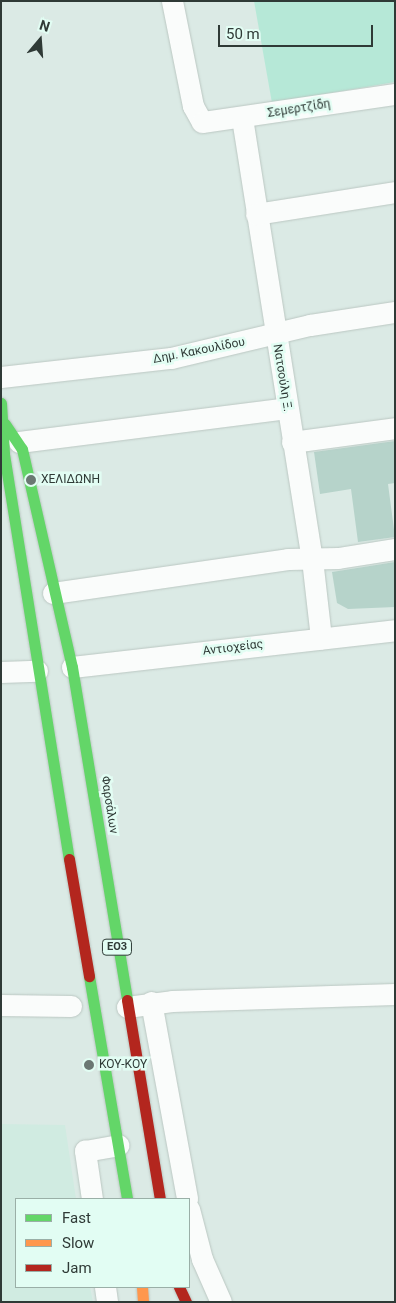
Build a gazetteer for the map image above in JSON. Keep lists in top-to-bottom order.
{
  "streets": {
    "main road": ["Φαρσάλων", "ΕΟ3"],
    "street": [
      "Σεμερτζίδη",
      "Δημ. Κακουλίδου",
      "Νατσούλη Ξ.",
      "Αντιοχείας"
    ]
  },
  "crossings": [
    ["Σεμερτζίδη", "Νατσούλη Ξ."],
    ["Δημ. Κακουλίδου", "Νατσούλη Ξ."],
    ["Νατσούλη Ξ.", "Αντιοχείας"],
    ["Αντιοχείας", "Φαρσάλων"]
  ],
  "places": ["ΧΕΛΙΔΩΝΗ", "ΚΟΥ-ΚΟΥ"],
  "legend": ["Fast", "Slow", "Jam"],
  "scale_bar": "50 m",
  "north": "top"
}
